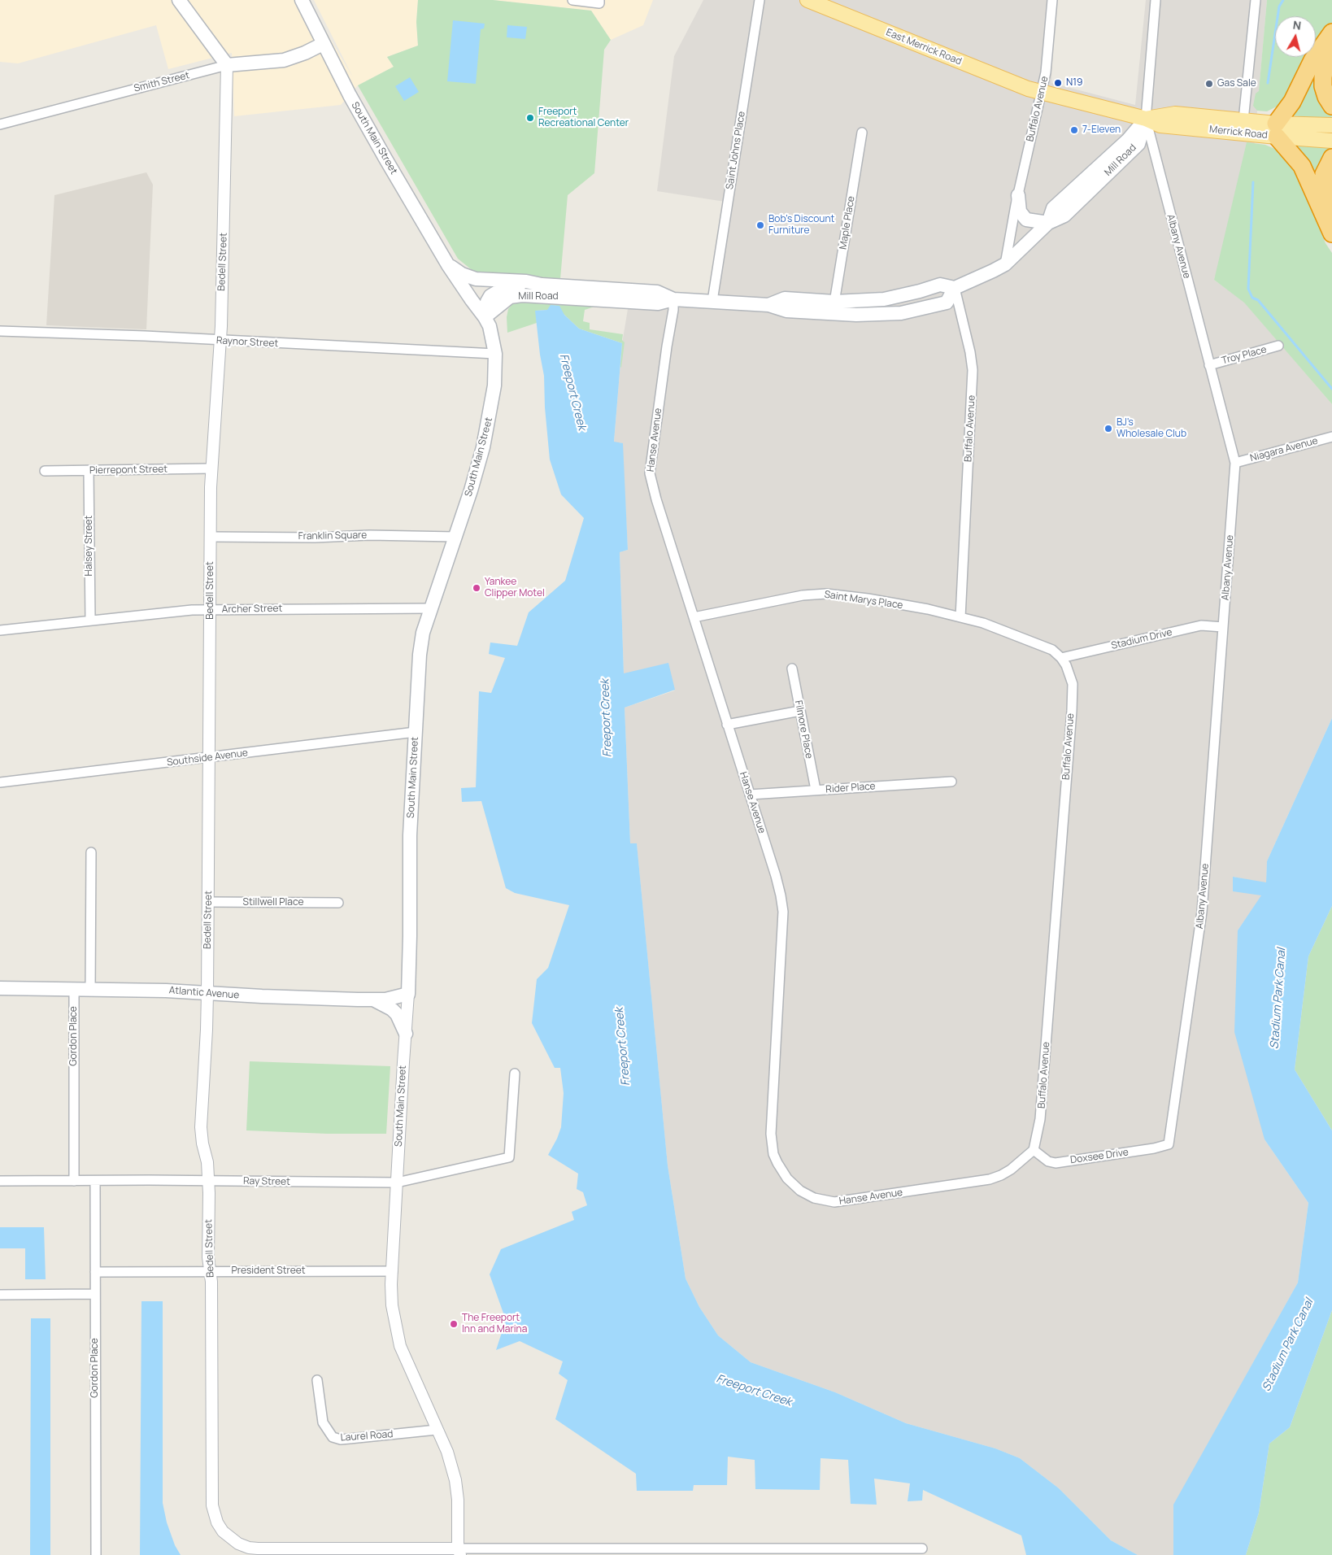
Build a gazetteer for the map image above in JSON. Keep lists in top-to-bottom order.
{
  "streets": {
    "main road": [
      "East Merrick Road",
      "Smith Street",
      "Merrick Road",
      "South Main Street",
      "Mill Road",
      "Atlantic Avenue"
    ],
    "street": [
      "Buffalo Avenue",
      "Saint Johns Place",
      "Maple Place",
      "Albany Avenue",
      "Bedell Street",
      "Raynor Street",
      "Troy Place",
      "Hanse Avenue",
      "Niagara Avenue",
      "Pierrepont Street",
      "Franklin Square",
      "Halsey Street",
      "Saint Marys Place",
      "Archer Street",
      "Stadium Drive",
      "Filmore Place",
      "Southside Avenue",
      "Rider Place",
      "Stillwell Place",
      "Gordon Place",
      "Doxsee Drive",
      "Ray Street",
      "President Street",
      "Laurel Road"
    ]
  },
  "crossings": [
    ["East Merrick Road", "Buffalo Avenue"],
    ["East Merrick Road", "Merrick Road"],
    ["Smith Street", "South Main Street"],
    ["Smith Street", "Bedell Street"],
    ["Buffalo Avenue", "Merrick Road"],
    ["Buffalo Avenue", "Mill Road"],
    ["Buffalo Avenue", "Hanse Avenue"],
    ["Buffalo Avenue", "Saint Marys Place"],
    ["Buffalo Avenue", "Stadium Drive"],
    ["Buffalo Avenue", "Doxsee Drive"],
    ["Merrick Road", "Mill Road"],
    ["Merrick Road", "Albany Avenue"],
    ["South Main Street", "Mill Road"],
    ["South Main Street", "Bedell Street"],
    ["South Main Street", "Raynor Street"],
    ["South Main Street", "Franklin Square"],
    ["South Main Street", "Archer Street"],
    ["South Main Street", "Southside Avenue"],
    ["South Main Street", "Atlantic Avenue"],
    ["South Main Street", "Ray Street"],
    ["South Main Street", "President Street"],
    ["South Main Street", "Laurel Road"],
    ["Saint Johns Place", "Mill Road"],
    ["Mill Road", "Maple Place"],
    ["Mill Road", "Albany Avenue"],
    ["Mill Road", "Hanse Avenue"],
    ["Albany Avenue", "Troy Place"],
    ["Albany Avenue", "Niagara Avenue"],
    ["Albany Avenue", "Stadium Drive"],
    ["Albany Avenue", "Doxsee Drive"],
    ["Bedell Street", "Raynor Street"],
    ["Bedell Street", "Pierrepont Street"],
    ["Bedell Street", "Franklin Square"],
    ["Bedell Street", "Archer Street"],
    ["Bedell Street", "Southside Avenue"],
    ["Bedell Street", "Stillwell Place"],
    ["Bedell Street", "Atlantic Avenue"],
    ["Bedell Street", "Ray Street"],
    ["Bedell Street", "President Street"],
    ["Hanse Avenue", "Saint Marys Place"],
    ["Hanse Avenue", "Rider Place"],
    ["Hanse Avenue", "Doxsee Drive"],
    ["Pierrepont Street", "Halsey Street"],
    ["Halsey Street", "Archer Street"],
    ["Filmore Place", "Rider Place"],
    ["Atlantic Avenue", "Gordon Place"],
    ["Gordon Place", "Ray Street"],
    ["Gordon Place", "President Street"]
  ],
  "water": ["Freeport Creek", "Stadium Park Canal"],
  "places": [
    "N19",
    "Gas Sale",
    "Freeport Recreational Center",
    "7-Eleven",
    "Bob's Discount Furniture",
    "BJ's Wholesale Club",
    "Yankee Clipper Motel",
    "The Freeport Inn and Marina"
  ],
  "north": "top"
}
